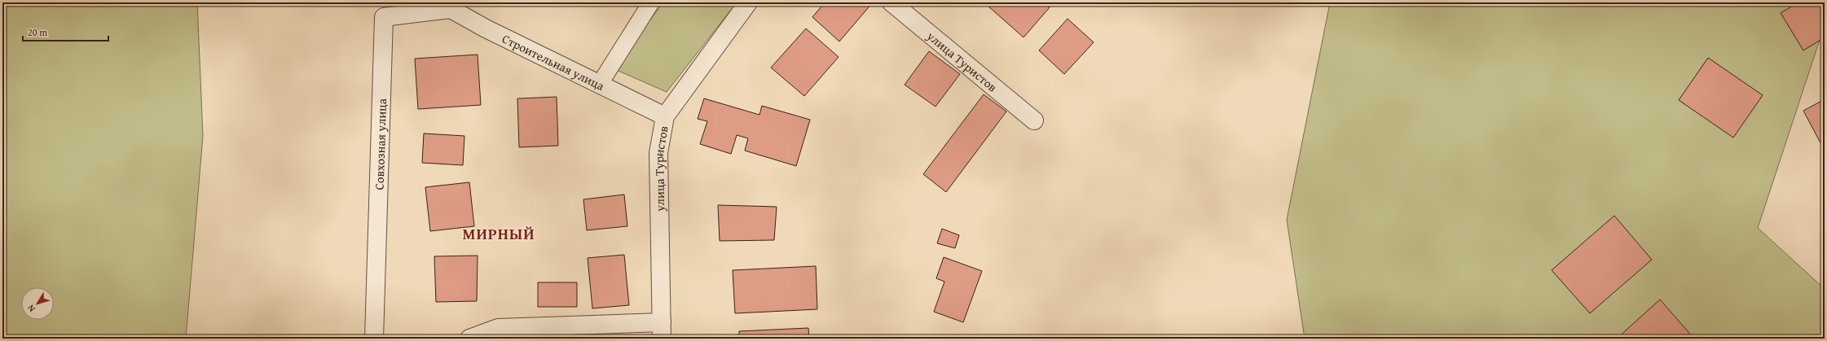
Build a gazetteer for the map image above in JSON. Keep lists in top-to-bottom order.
{
  "streets": {
    "street": ["Строительная улица", "улица Туристов", "Совхозная улица"]
  },
  "crossings": [
    ["Строительная улица", "улица Туристов"],
    ["Строительная улица", "Совхозная улица"]
  ],
  "districts": ["МИРНЫЙ"],
  "scale_bar": "20 m",
  "north": "bottom left"
}
